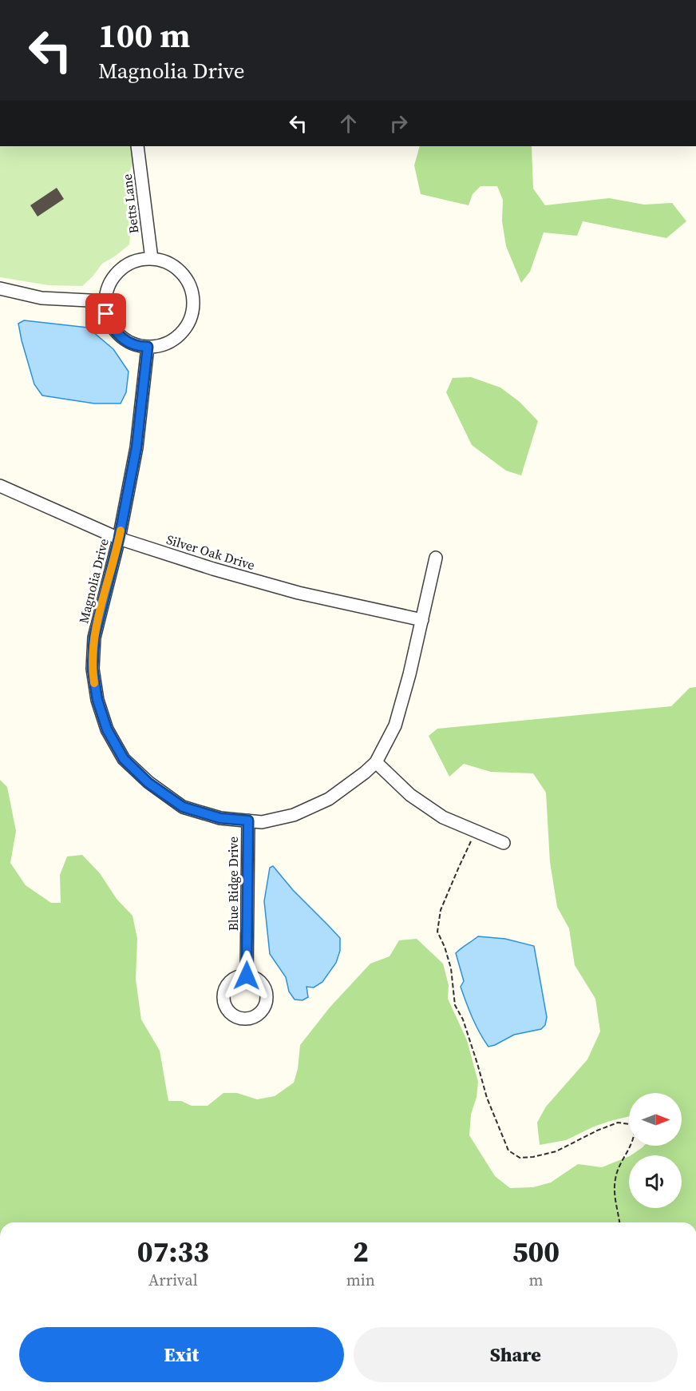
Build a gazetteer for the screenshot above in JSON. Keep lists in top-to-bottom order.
{
  "streets": {
    "street": [
      "Betts Lane",
      "Silver Oak Drive",
      "Magnolia Drive",
      "Blue Ridge Drive"
    ]
  },
  "crossings": [
    ["Betts Lane", "Magnolia Drive"],
    ["Silver Oak Drive", "Magnolia Drive"],
    ["Magnolia Drive", "Blue Ridge Drive"]
  ],
  "north": "right",
  "page": {
    "turn": ["100 m", "Magnolia Drive"],
    "eta": [
      "07:33",
      "Arrival",
      "2",
      "min",
      "500",
      "m"
    ],
    "buttons": ["Exit", "Share"]
  }
}
